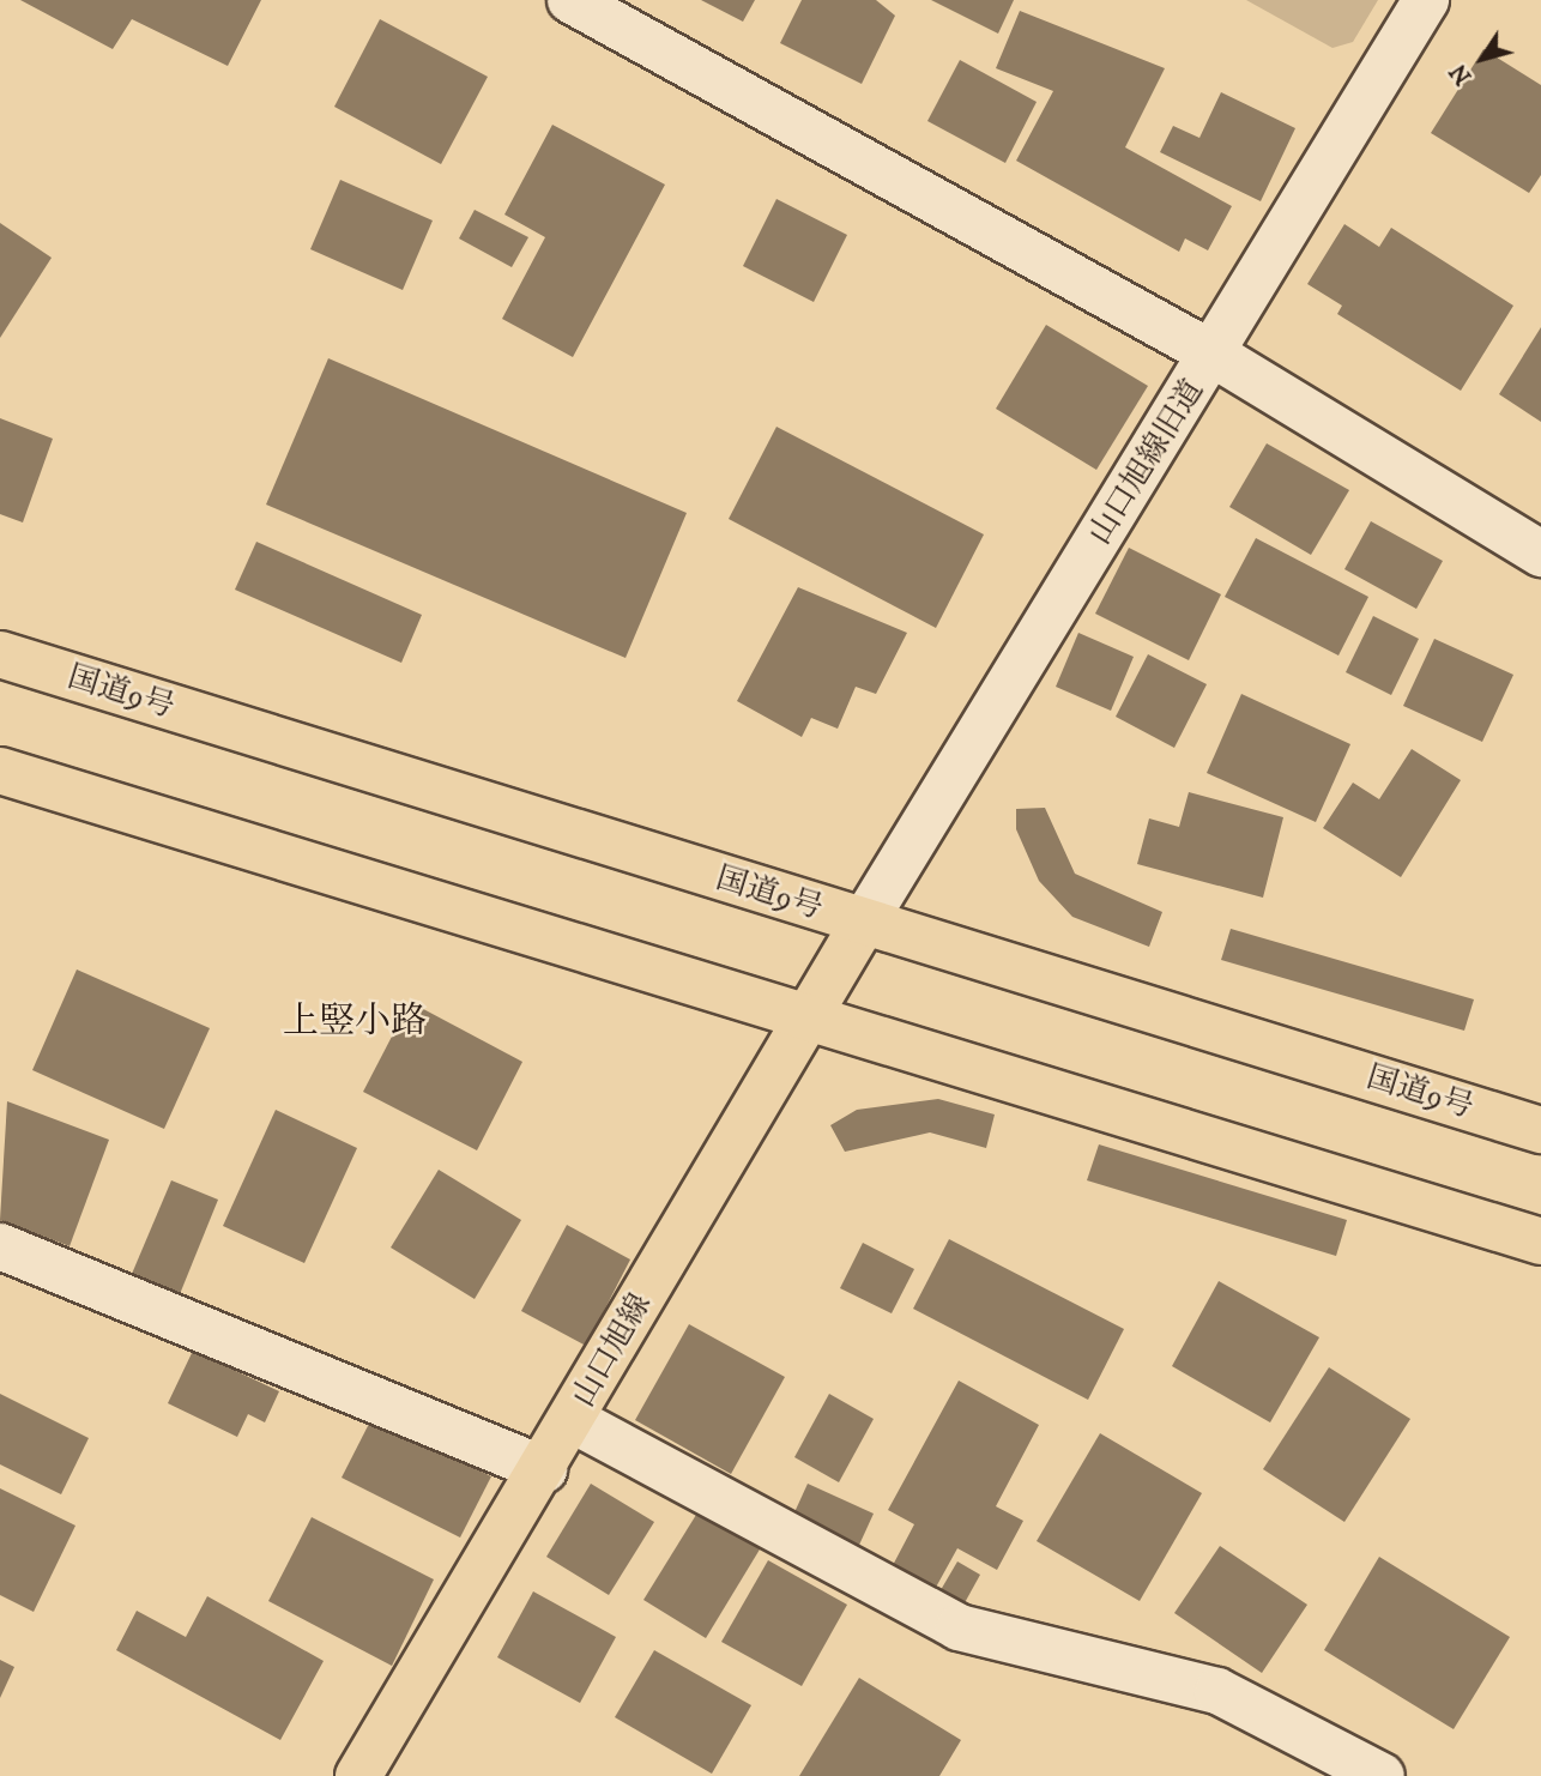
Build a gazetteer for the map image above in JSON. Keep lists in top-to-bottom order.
{
  "streets": {
    "main road": ["国道9号", "山口旭線"],
    "street": ["山口旭線旧道"]
  },
  "crossings": [
    ["山口旭線旧道", "国道9号"],
    ["山口旭線旧道", "山口旭線"],
    ["国道9号", "山口旭線"]
  ],
  "districts": ["上竪小路"],
  "north": "bottom left"
}
